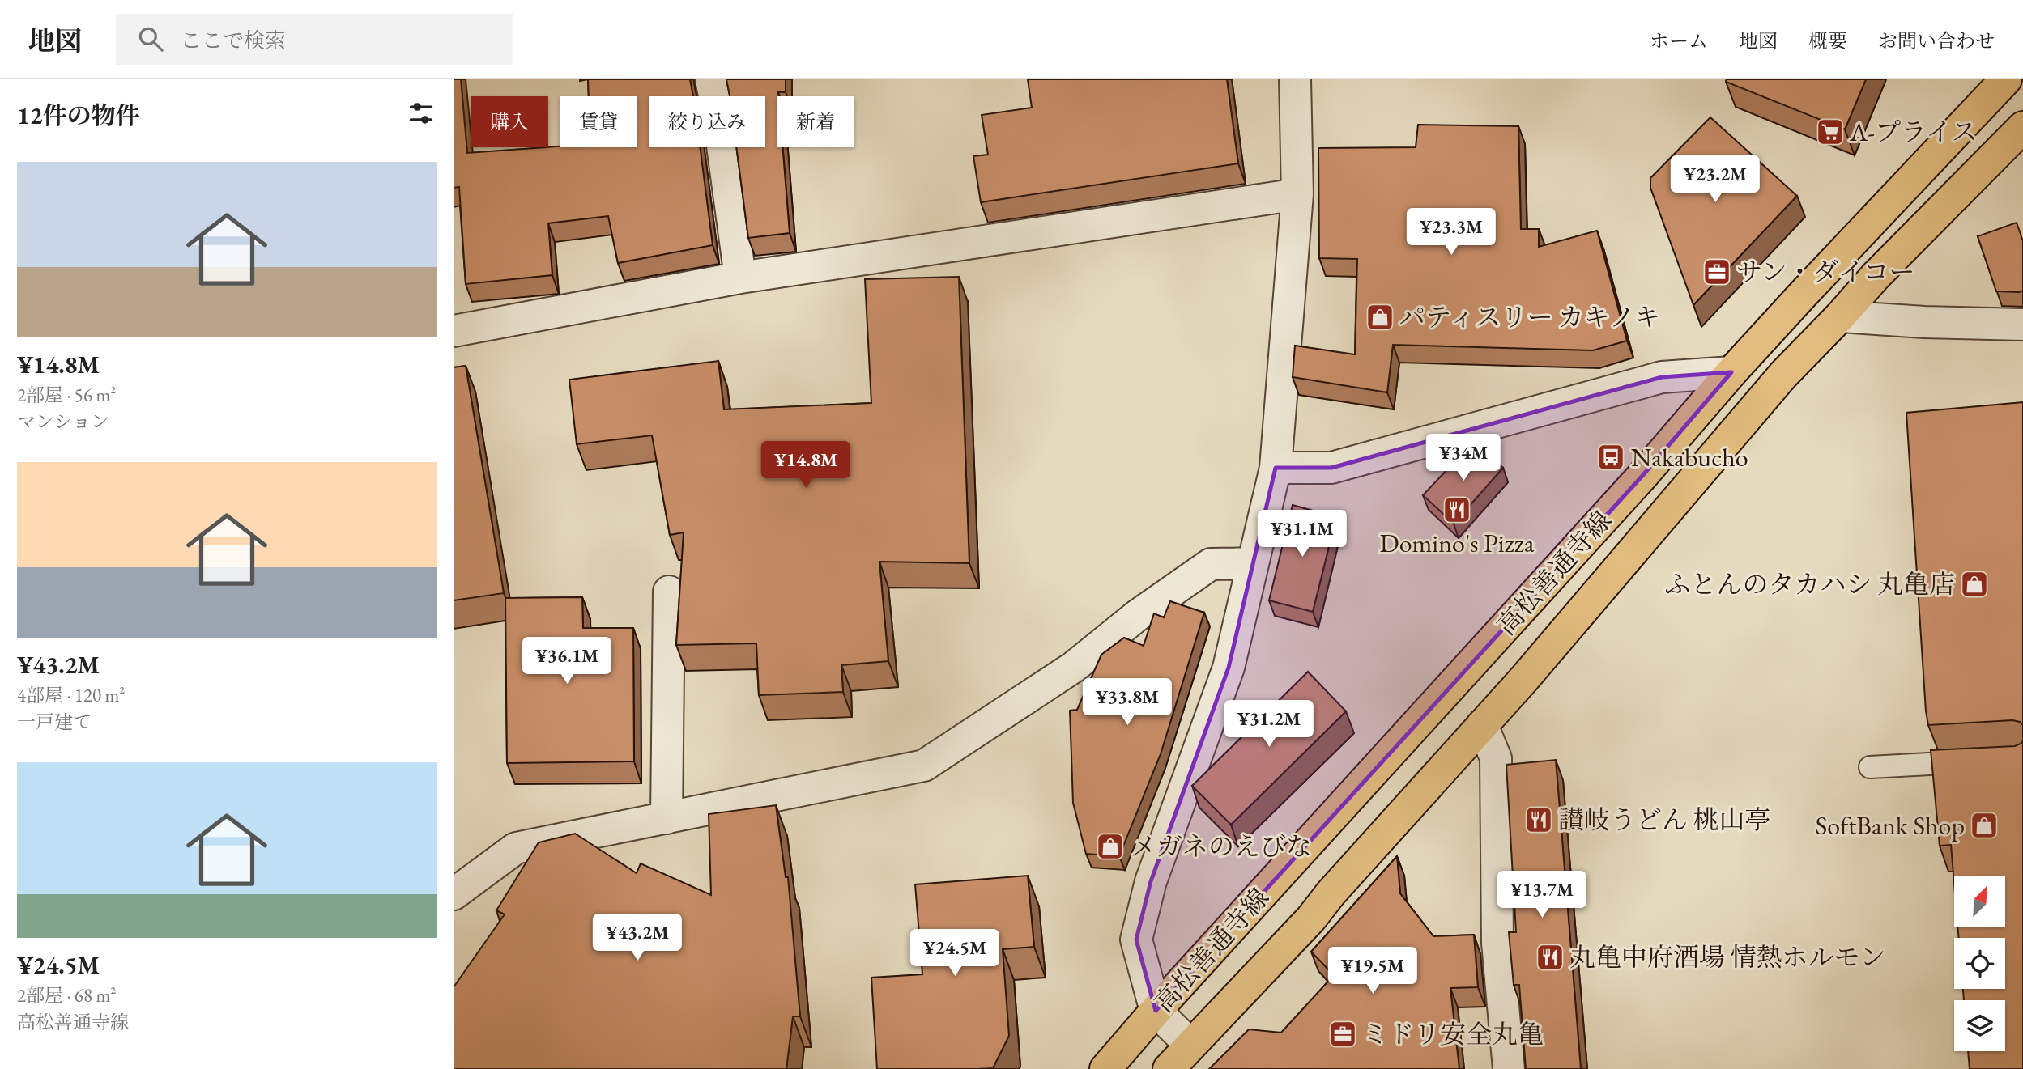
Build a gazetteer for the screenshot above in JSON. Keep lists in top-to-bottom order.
{
  "streets": {
    "main road": ["高松善通寺線"]
  },
  "places": {
    "supermarket": ["A-プライス"],
    "office": ["サン・ダイコー", "ミドリ安全丸亀"],
    "shop": [
      "パティスリー カキノキ",
      "ふとんのタカハシ 丸亀店",
      "SoftBank Shop",
      "メガネのえびな"
    ],
    "bus stop": ["Nakabucho"],
    "restaurant": ["Domino's Pizza", "讃岐うどん 桃山亭", "丸亀中府酒場 情熱ホルモン"]
  },
  "north": "top right",
  "page": {
    "header": "地図",
    "search": "ここで検索",
    "nav": [
      "ホーム",
      "地図",
      "概要",
      "お問い合わせ"
    ],
    "heading": "12件の物件",
    "chip": [
      "購入",
      "賃貸",
      "絞り込み",
      "新着"
    ],
    "list": [
      {
        "name": "¥14.8M",
        "note": "2部屋 · 56 m² · マンション"
      },
      {
        "name": "¥43.2M",
        "note": "4部屋 · 120 m² · 一戸建て"
      },
      {
        "name": "¥24.5M",
        "note": "2部屋 · 68 m² · 高松善通寺線"
      }
    ],
    "price": [
      "¥23.2M",
      "¥23.3M",
      "¥34M",
      "¥14.8M",
      "¥31.1M",
      "¥36.1M",
      "¥33.8M",
      "¥31.2M",
      "¥13.7M",
      "¥43.2M",
      "¥24.5M",
      "¥19.5M"
    ]
  }
}
